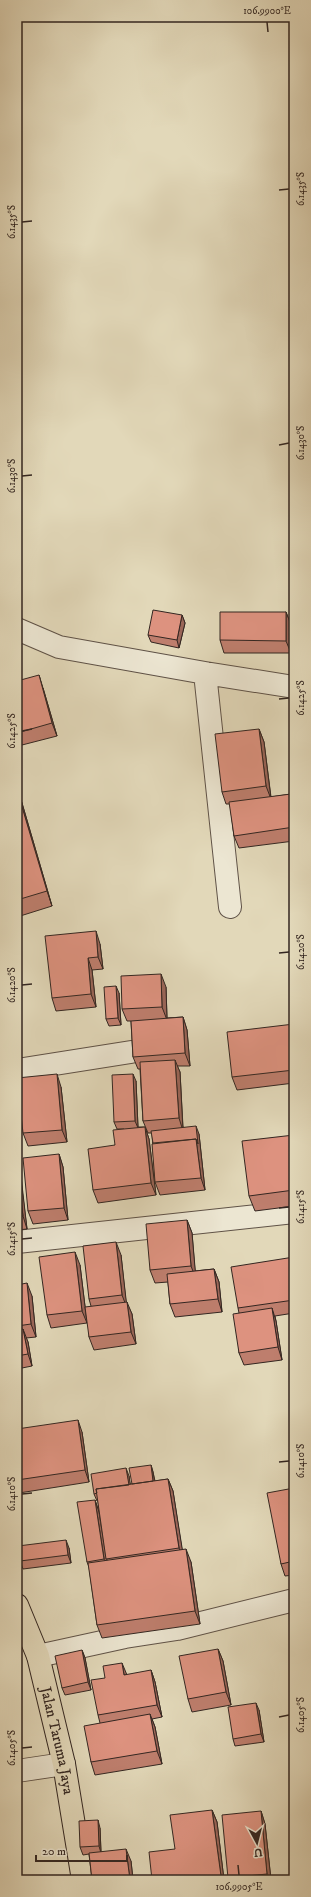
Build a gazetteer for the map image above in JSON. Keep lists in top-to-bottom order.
{
  "streets": {
    "main road": ["Jalan Taruma Jaya"]
  },
  "scale_bar": "20 m",
  "north": "bottom",
  "coordinates": [
    "106.9900°E",
    "6.1435°S",
    "6.1430°S",
    "6.1425°S",
    "6.1420°S",
    "6.1415°S",
    "6.1410°S",
    "6.1405°S",
    "106.9905°E"
  ]
}
